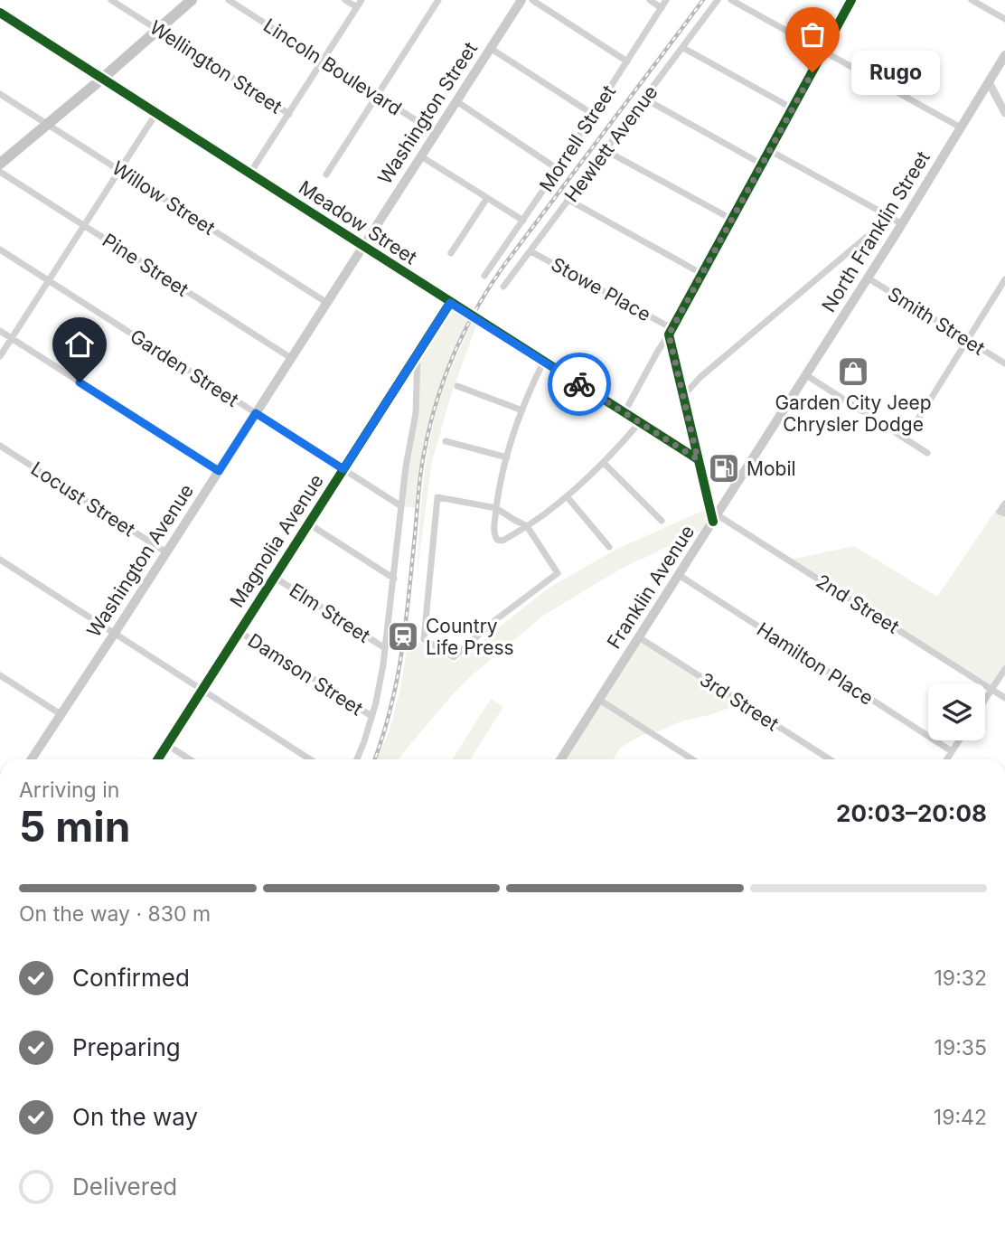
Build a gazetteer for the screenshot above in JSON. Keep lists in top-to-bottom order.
{
  "streets": {
    "main road": [
      "Washington Street",
      "North Franklin Street",
      "Washington Avenue",
      "Franklin Avenue"
    ],
    "street": [
      "Wellington Street",
      "Lincoln Boulevard",
      "Morrell Street",
      "Hewlett Avenue",
      "Willow Street",
      "Meadow Street",
      "Pine Street",
      "Stowe Place",
      "Smith Street",
      "Garden Street",
      "Locust Street",
      "Magnolia Avenue",
      "2nd Street",
      "Elm Street",
      "Hamilton Place",
      "Damson Street",
      "3rd Street"
    ]
  },
  "crossings": [
    ["Lincoln Boulevard", "Washington Street"],
    ["Washington Street", "Meadow Street"],
    ["Washington Street", "Washington Avenue"],
    ["Hewlett Avenue", "Stowe Place"],
    ["Willow Street", "Washington Avenue"],
    ["Meadow Street", "Magnolia Avenue"],
    ["Meadow Street", "Washington Avenue"],
    ["North Franklin Street", "Smith Street"],
    ["North Franklin Street", "Franklin Avenue"],
    ["Pine Street", "Washington Avenue"],
    ["Garden Street", "Magnolia Avenue"],
    ["Garden Street", "Washington Avenue"],
    ["Locust Street", "Washington Avenue"],
    ["Magnolia Avenue", "Elm Street"],
    ["Magnolia Avenue", "Damson Street"],
    ["Franklin Avenue", "2nd Street"],
    ["Franklin Avenue", "Hamilton Place"],
    ["Franklin Avenue", "3rd Street"]
  ],
  "places": {
    "other": ["Rugo"],
    "shop": ["Garden City Jeep Chrysler Dodge"],
    "fuel station": ["Mobil"],
    "station": ["Country Life Press"]
  },
  "page": {
    "bubble": "Rugo",
    "heading": ["5 min", "Arriving in", "20:03–20:08"],
    "bar": "On the way · 830 m",
    "list": [
      ["Confirmed", "19:32"],
      ["Preparing", "19:35"],
      ["On the way", "19:42"],
      "Delivered"
    ]
  }
}
